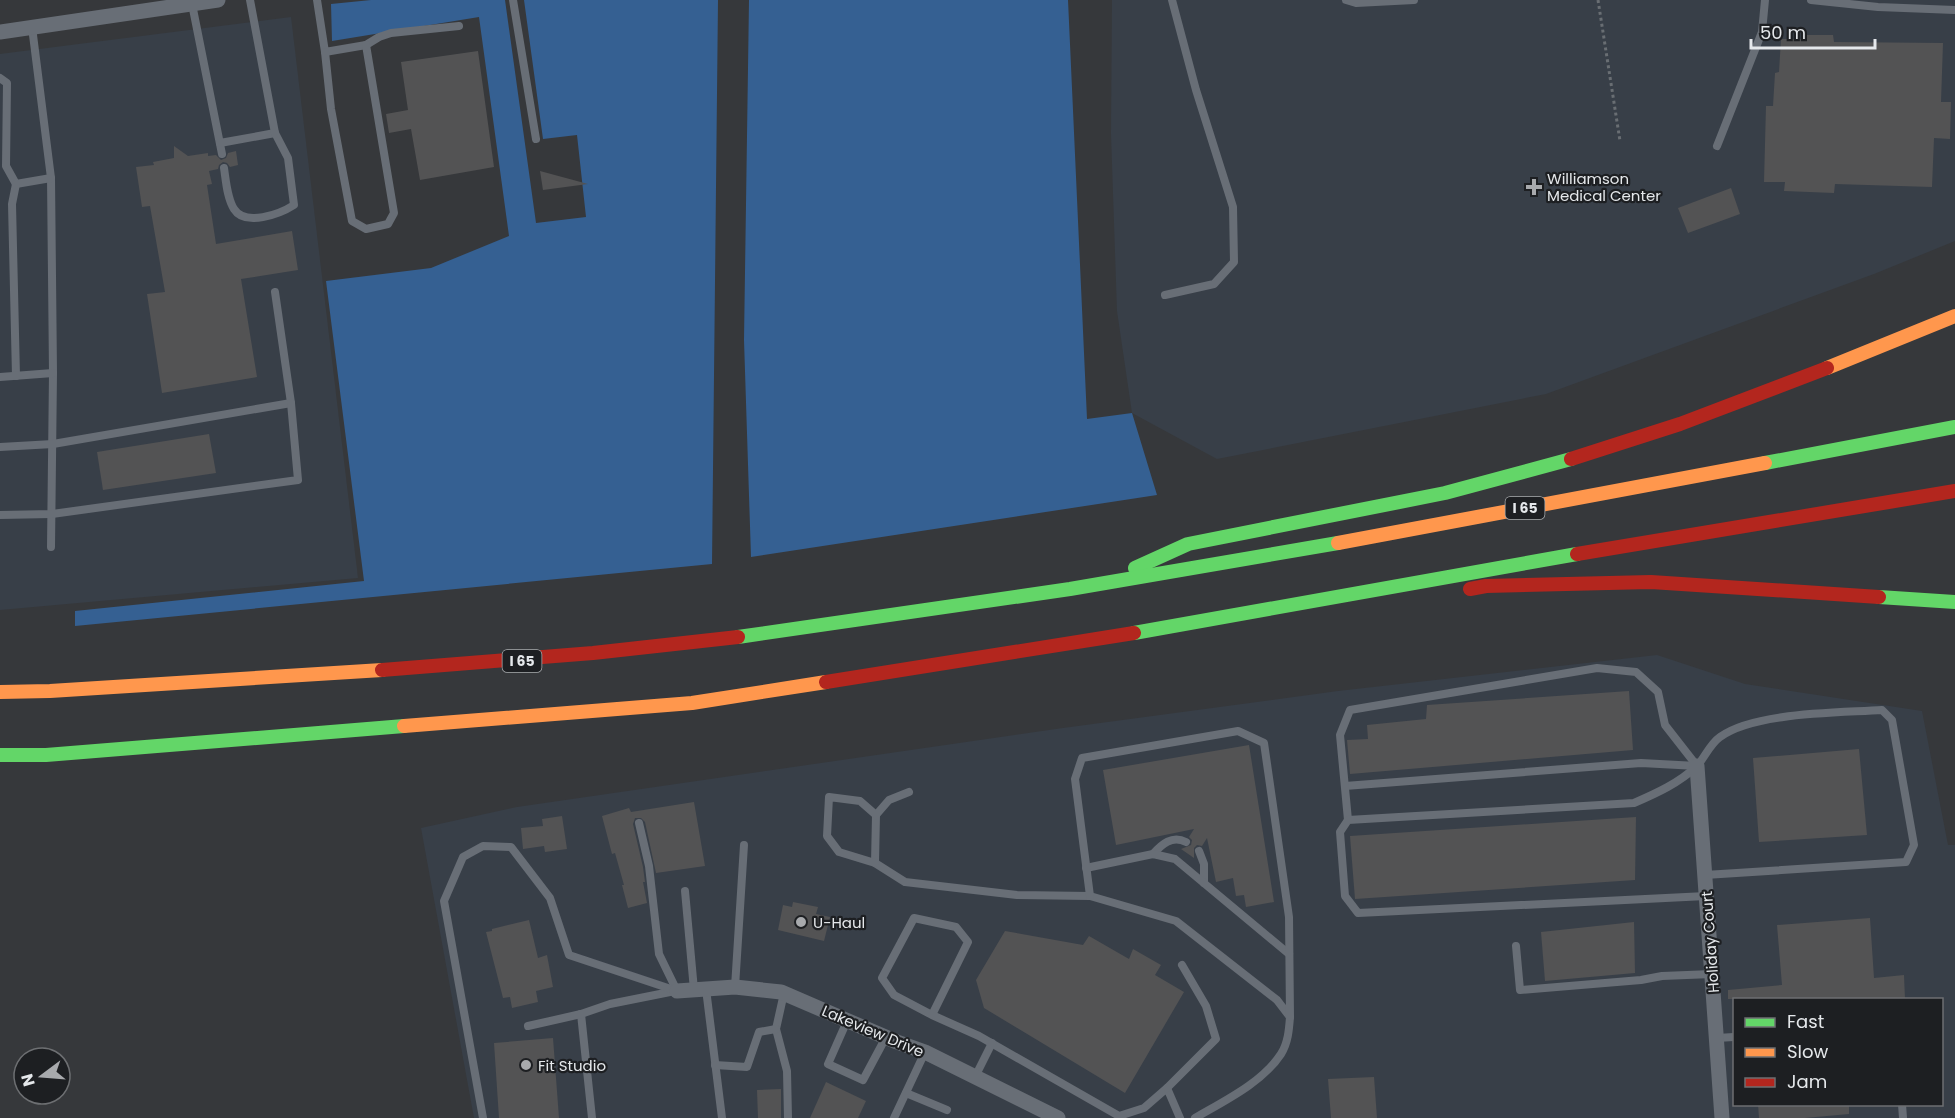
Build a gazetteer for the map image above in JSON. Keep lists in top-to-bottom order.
{
  "streets": {
    "highway": ["I 65"],
    "street": ["Holiday Court", "Lakeview Drive"]
  },
  "places": {
    "health": ["Williamson Medical Center"],
    "other": ["U-Haul", "Fit Studio"]
  },
  "legend": ["Fast", "Slow", "Jam"],
  "scale_bar": "50 m",
  "north": "left"
}
